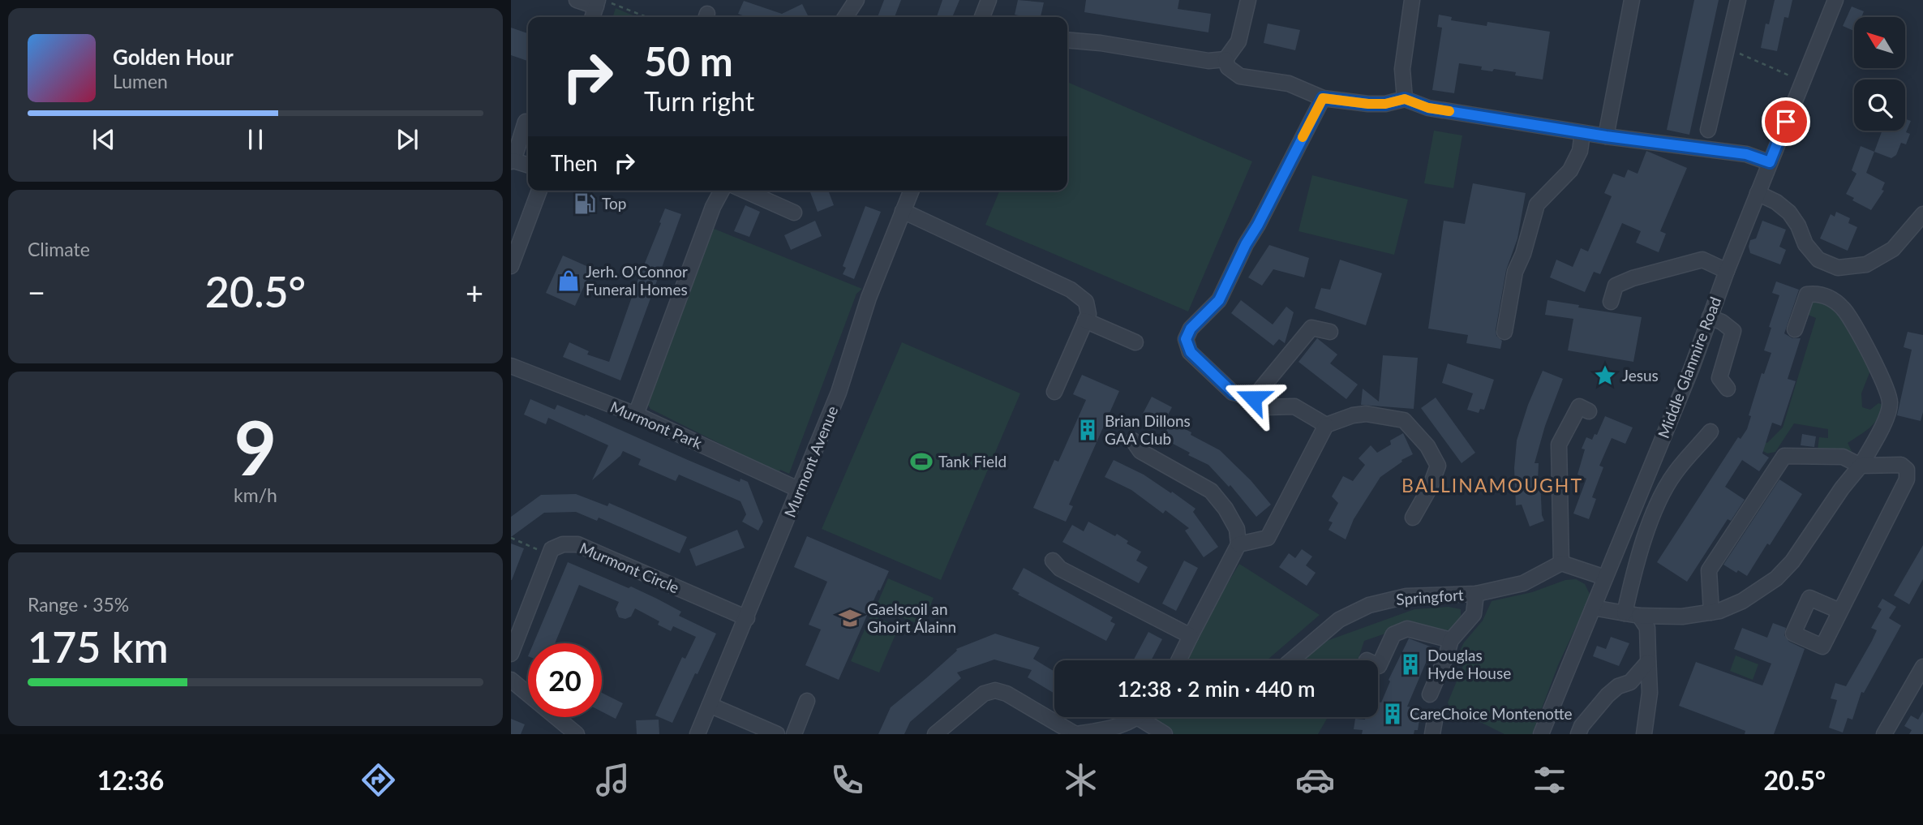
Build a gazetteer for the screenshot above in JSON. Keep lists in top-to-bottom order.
{
  "streets": {
    "street": [
      "Middle Glanmire Road",
      "Murmont Park",
      "Murmont Avenue",
      "Murmont Circle",
      "Springfort"
    ]
  },
  "crossings": [
    ["Murmont Park", "Murmont Avenue"],
    ["Murmont Avenue", "Murmont Circle"]
  ],
  "districts": ["BALLINAMOUGHT"],
  "places": {
    "fuel station": ["Top"],
    "shop": ["Jerh. O'Connor Funeral Homes"],
    "place": ["Jesus"],
    "building": ["Brian Dillons GAA Club", "Douglas Hyde House", "CareChoice Montenotte"],
    "sports": ["Tank Field"],
    "school or university": ["Gaelscoil an Ghoirt Álainn"]
  },
  "north": "top left",
  "page": {
    "turn": ["50 m", "Turn right"],
    "song": ["Golden Hour", "Lumen"],
    "then": "Then",
    "tile": [
      "Climate",
      ["9", "km/h"],
      ["Range · 35%", "175 km"]
    ],
    "heat": ["−", "20.5°", "+"],
    "limit": "20",
    "trip": "12:38 · 2 min · 440 m",
    "tabs": ["12:36", "20.5°"]
  }
}
